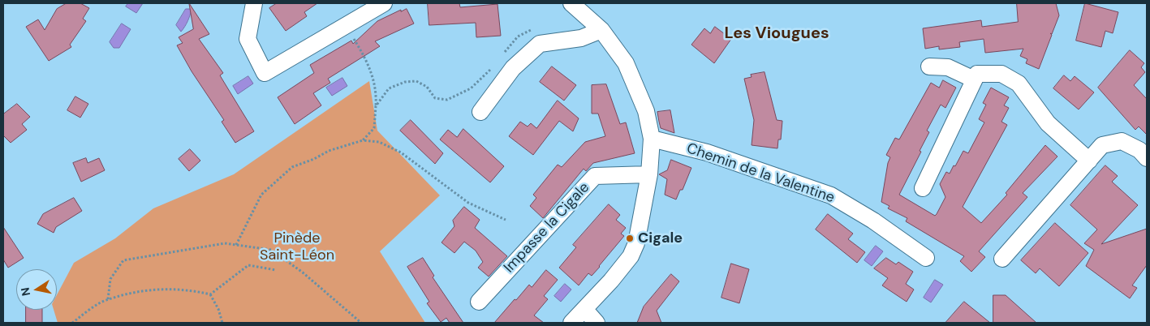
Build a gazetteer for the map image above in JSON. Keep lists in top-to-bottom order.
{
  "streets": {
    "street": ["Chemin de la Valentine", "Impasse la Cigale"]
  },
  "districts": ["Les Viougues"],
  "parks": ["Pinède Saint-Léon"],
  "places": ["Cigale"],
  "north": "left"
}
